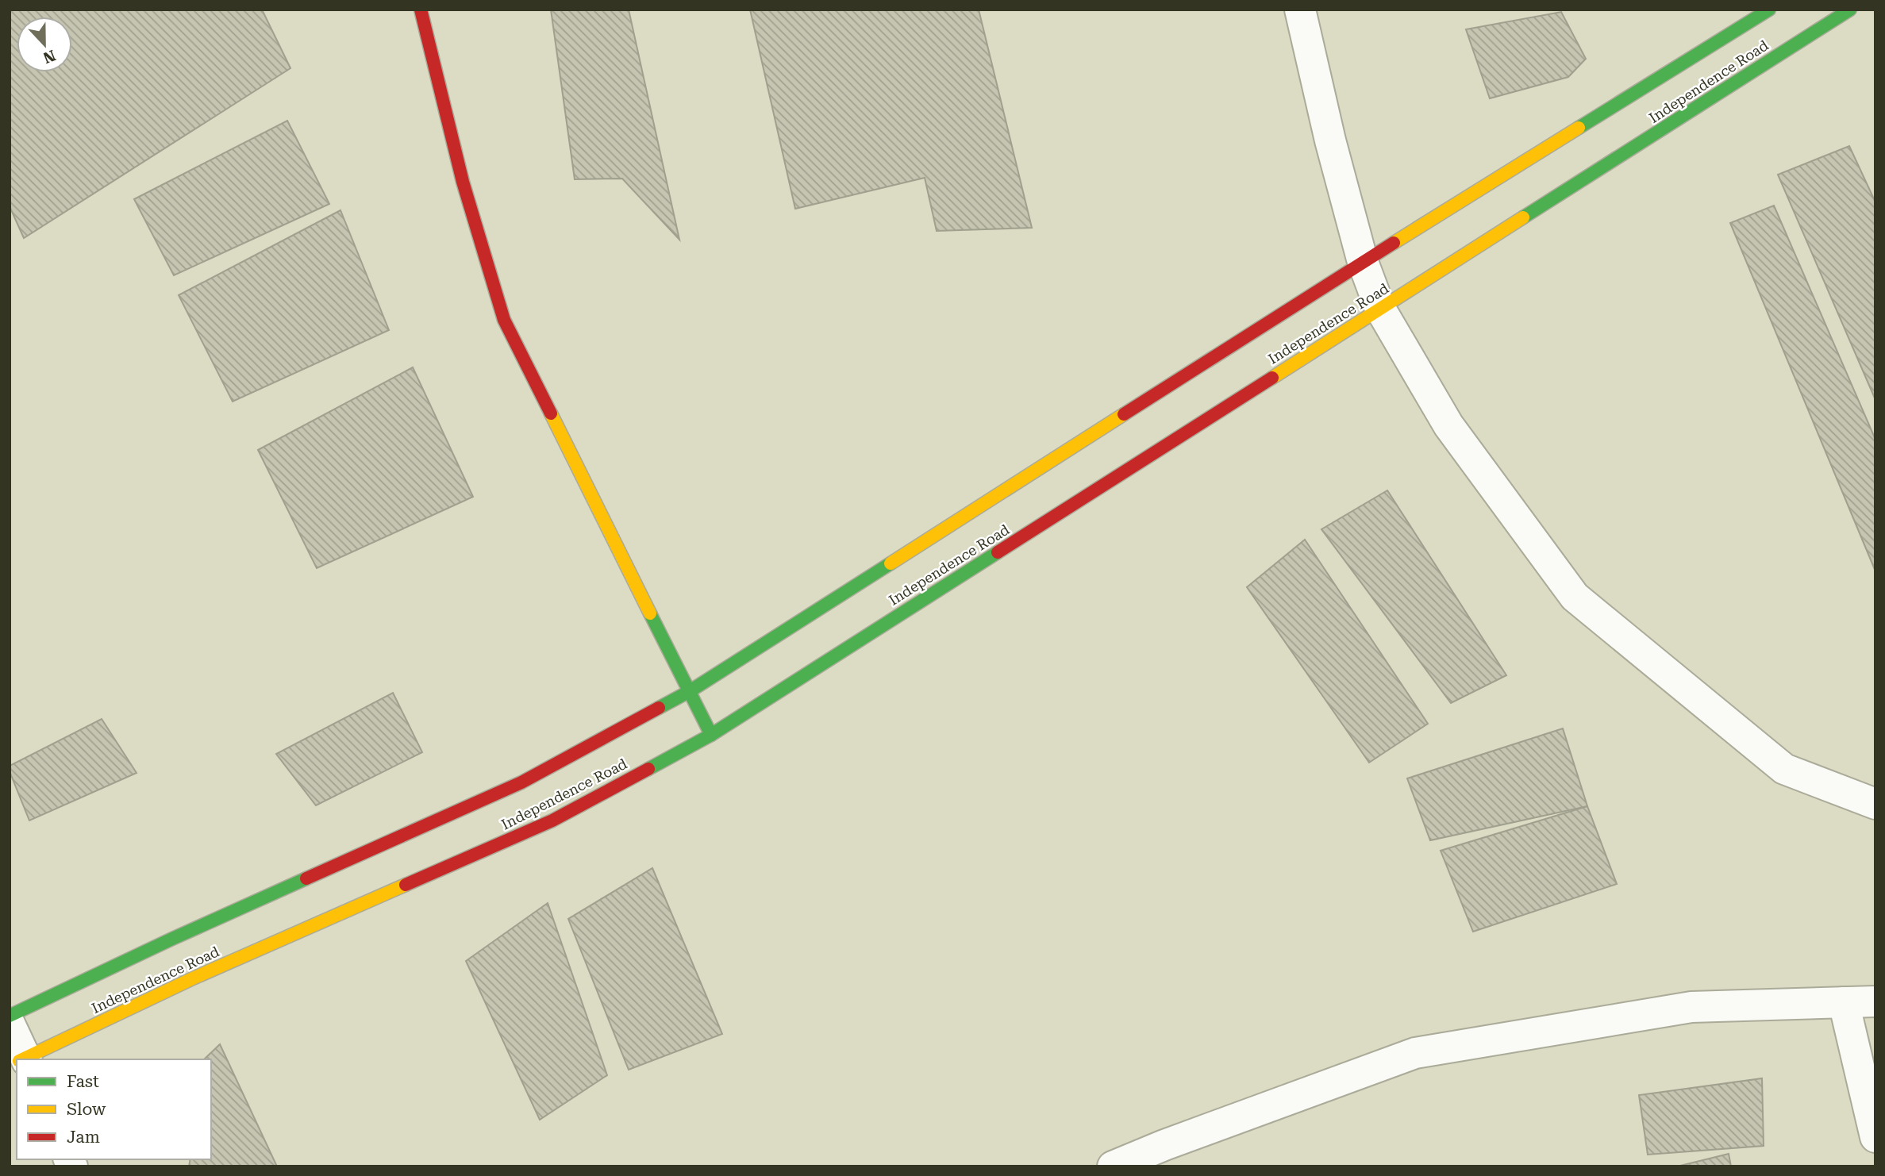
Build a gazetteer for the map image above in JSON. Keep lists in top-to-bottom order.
{
  "streets": {
    "main road": ["Independence Road"]
  },
  "legend": ["Fast", "Slow", "Jam"],
  "north": "bottom"
}
